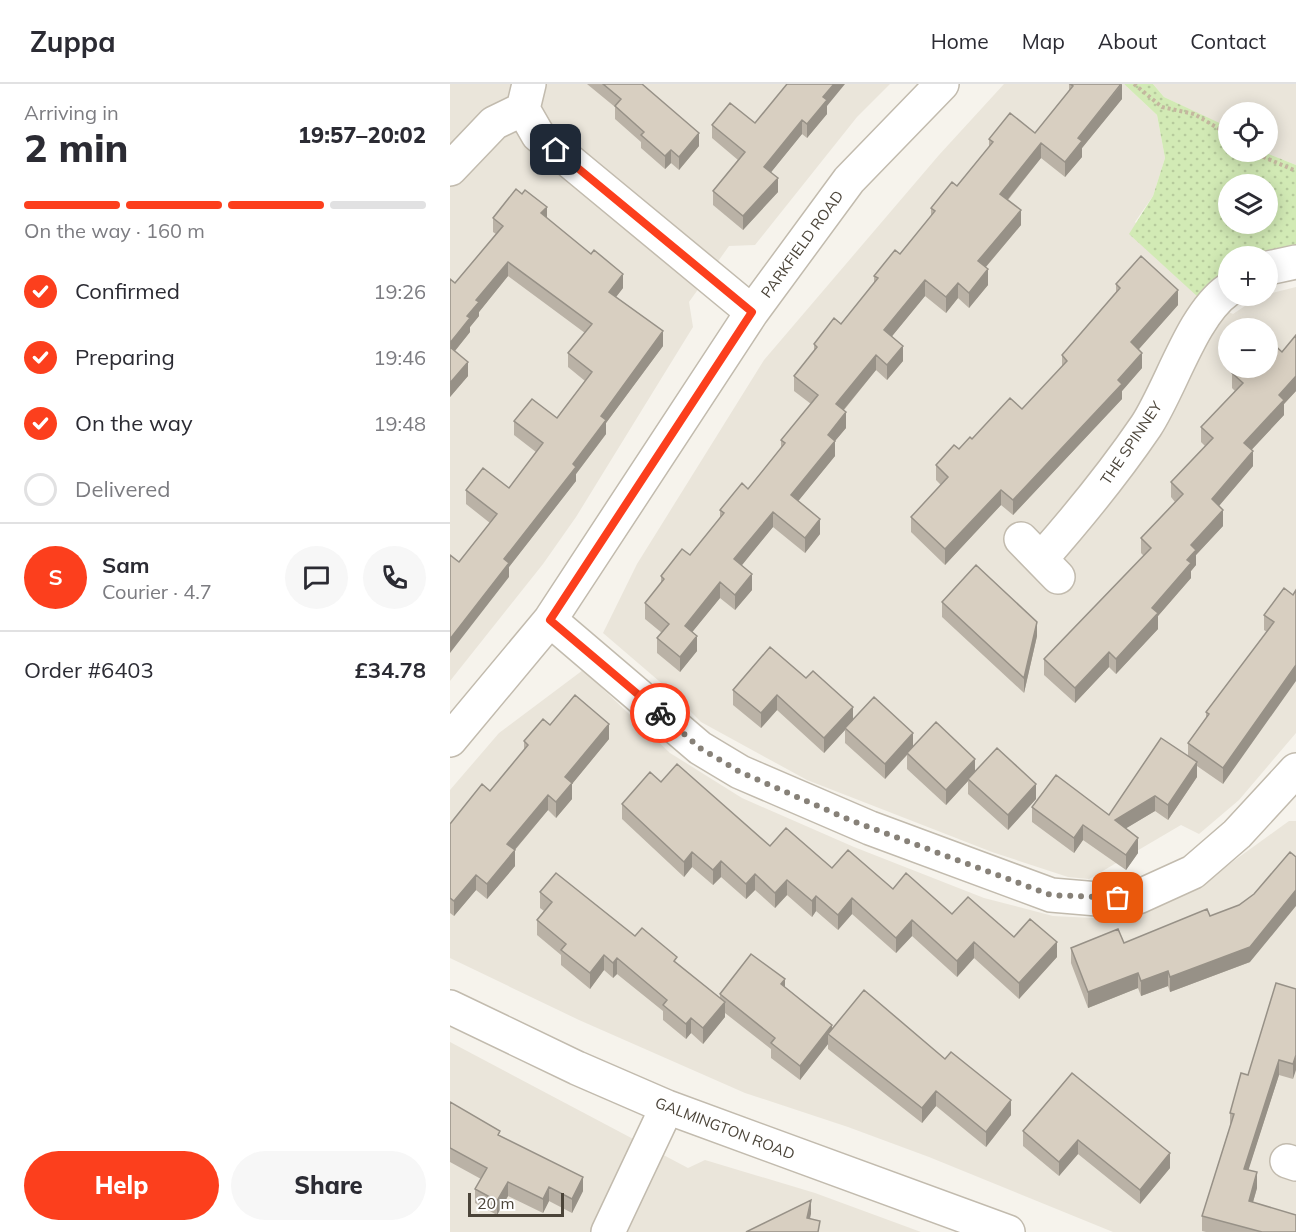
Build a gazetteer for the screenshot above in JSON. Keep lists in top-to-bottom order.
{
  "streets": {
    "street": ["PARKFIELD ROAD", "THE SPINNEY", "GALMINGTON ROAD"]
  },
  "scale_bar": "20 m",
  "page": {
    "header": "Zuppa",
    "nav": [
      "Home",
      "Map",
      "About",
      "Contact"
    ],
    "heading": ["2 min", "Arriving in", "19:57–20:02"],
    "panel": [
      "Sam",
      "Courier · 4.7",
      "Order #6403",
      "£34.78"
    ],
    "map_buttons": ["+", "−"],
    "bar": "On the way · 160 m",
    "list": [
      ["Confirmed", "19:26"],
      ["Preparing", "19:46"],
      ["On the way", "19:48"],
      "Delivered"
    ],
    "round": "S",
    "buttons": ["Help", "Share"],
    "scale": "20 m"
  }
}
